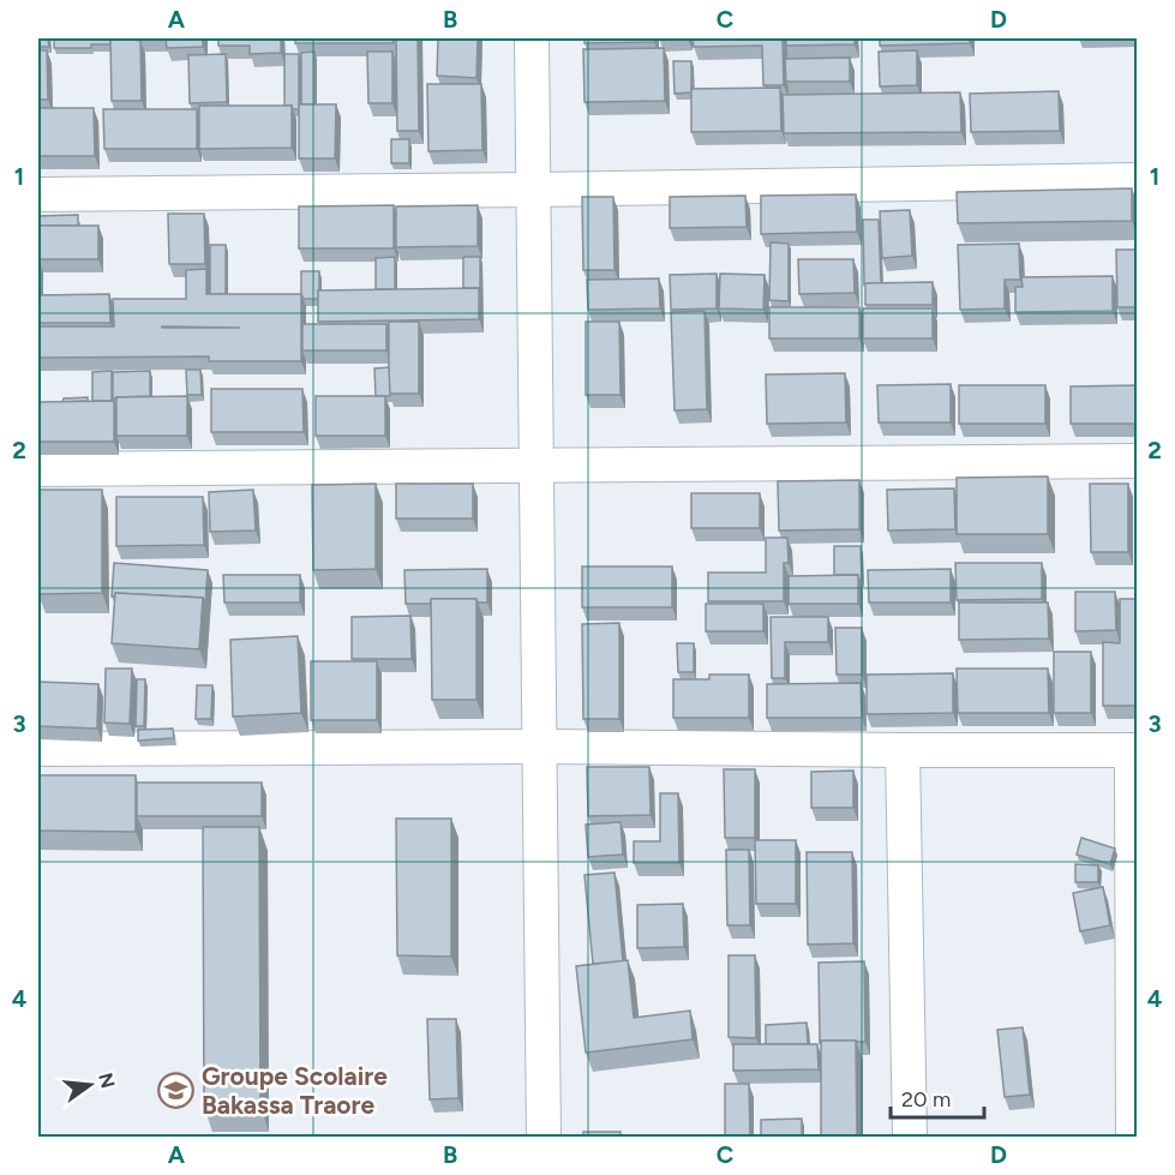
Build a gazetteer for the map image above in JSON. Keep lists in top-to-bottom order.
{
  "places": {
    "school or university": ["Groupe Scolaire Bakassa Traore"]
  },
  "scale_bar": "20 m",
  "north": "right",
  "grid": {
    "columns": [
      "A",
      "B",
      "C",
      "D"
    ],
    "rows": [
      "1",
      "2",
      "3",
      "4"
    ]
  }
}
